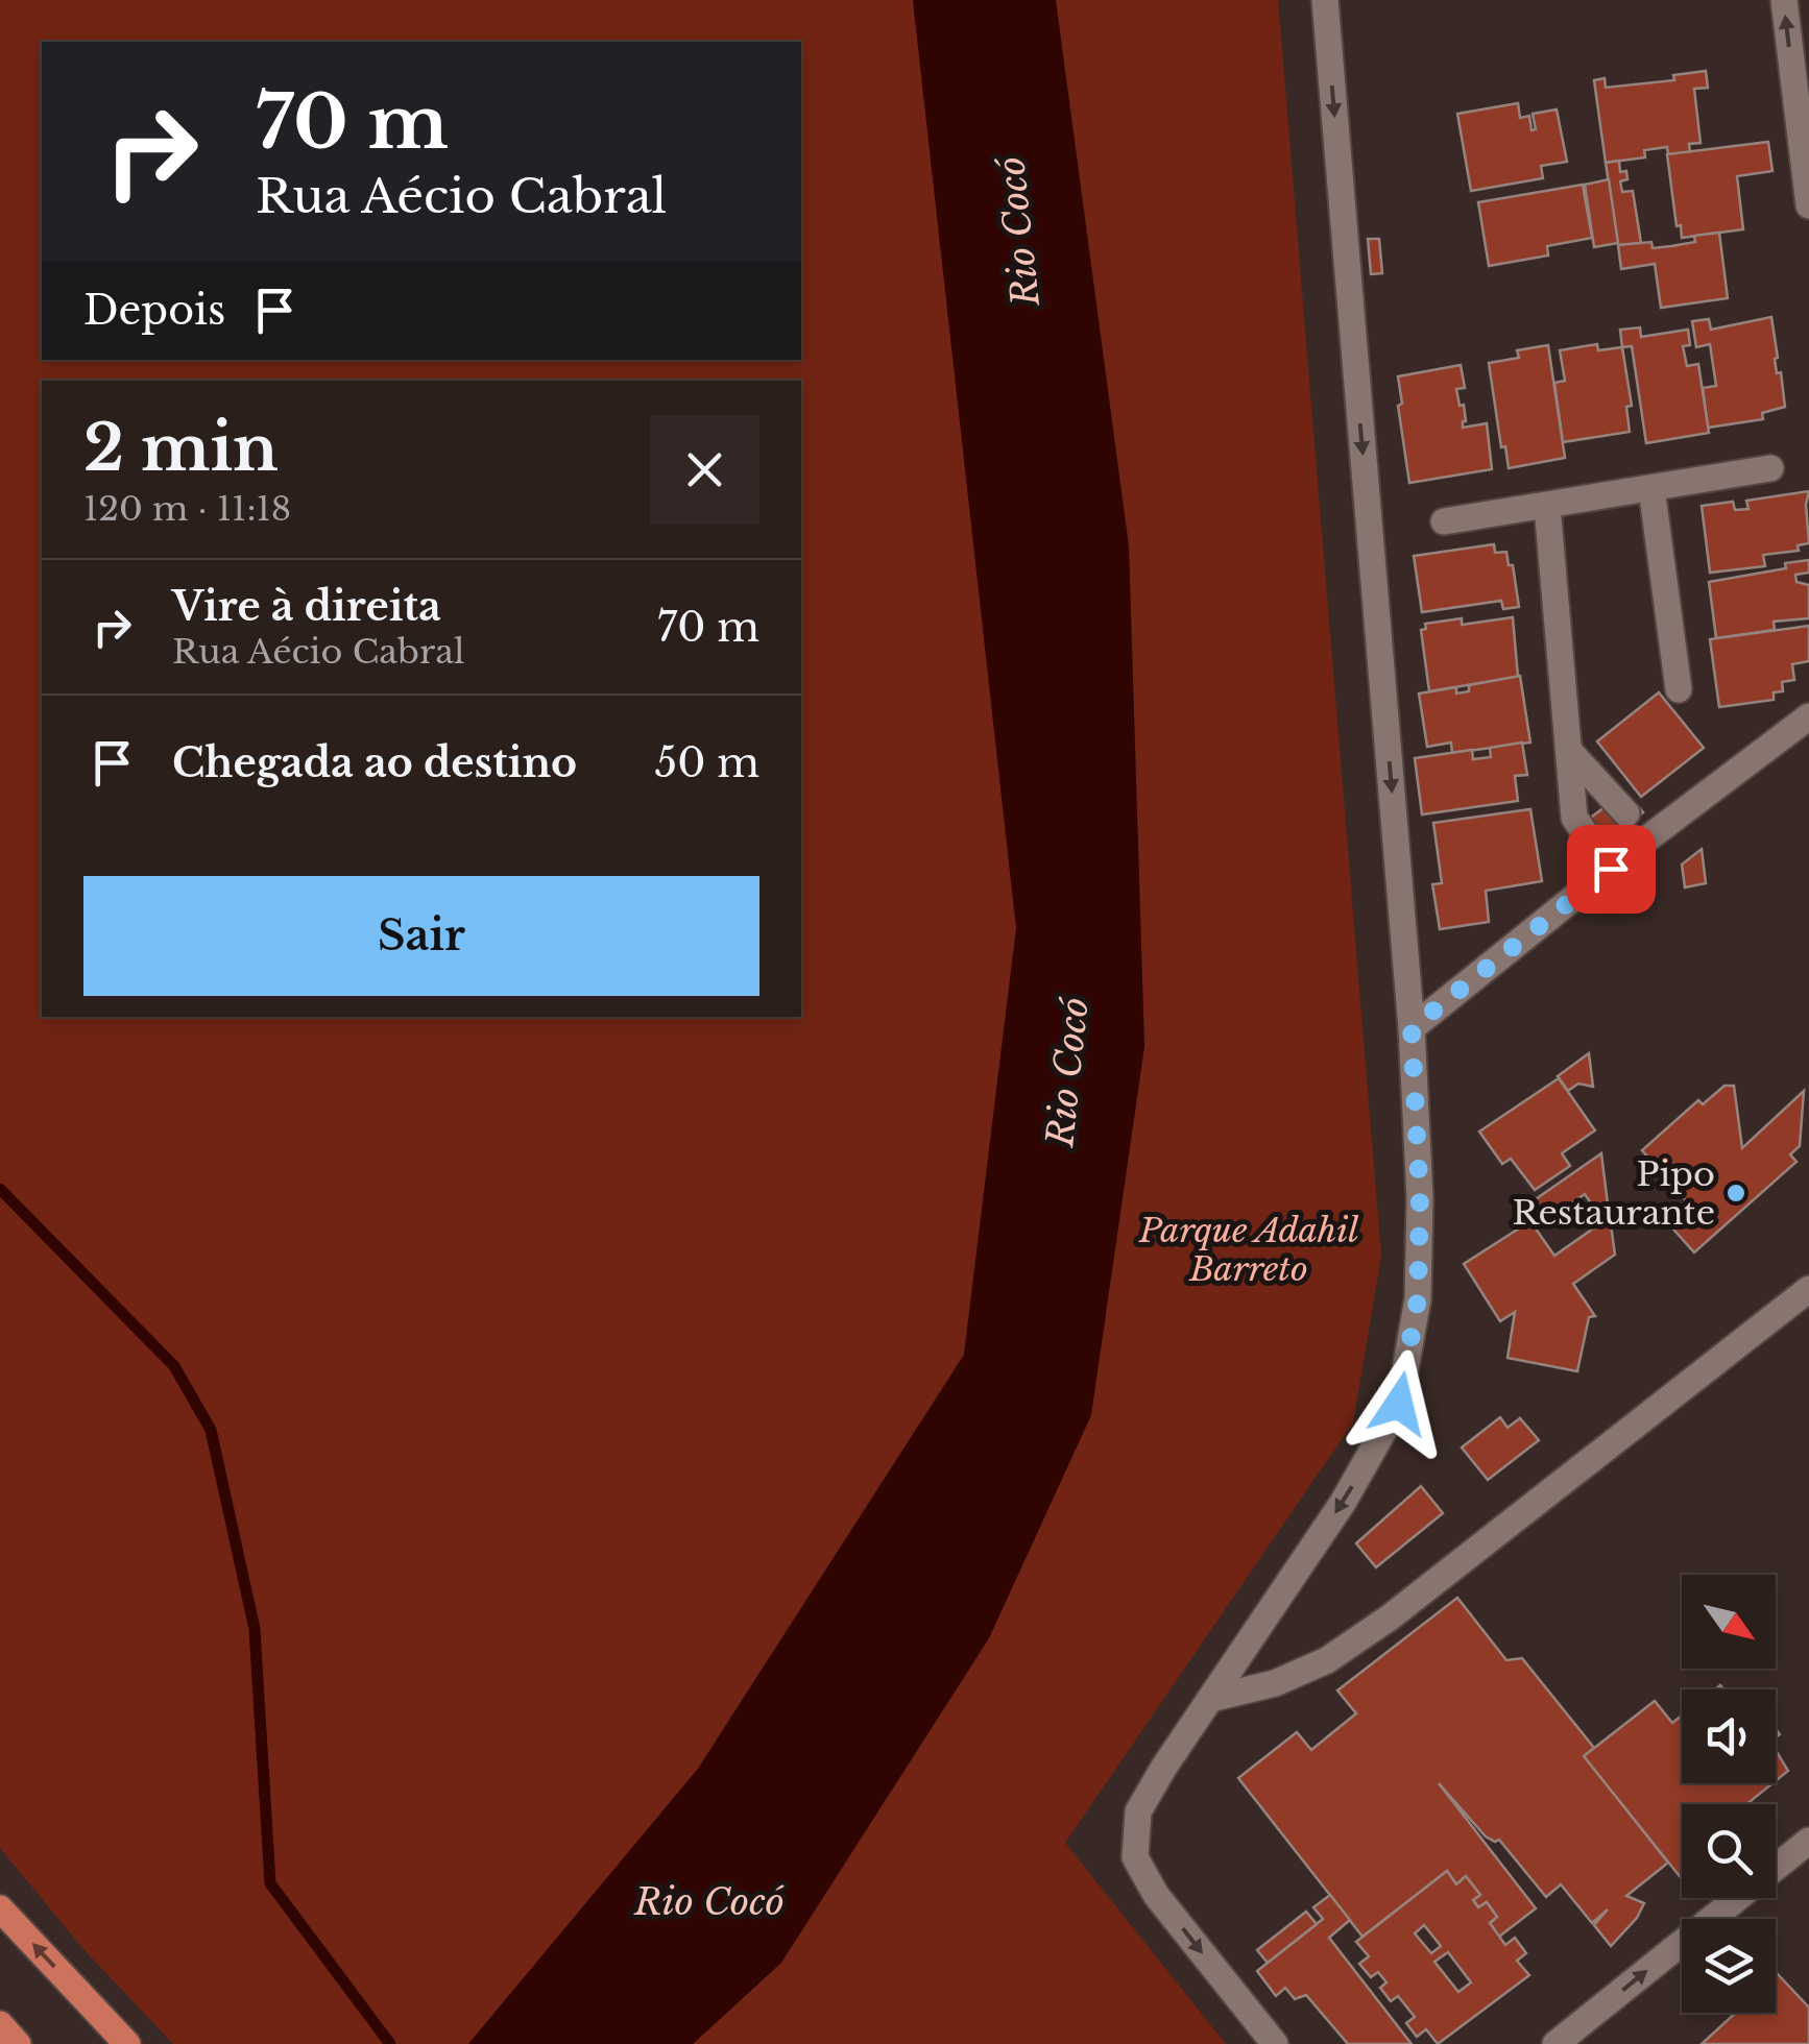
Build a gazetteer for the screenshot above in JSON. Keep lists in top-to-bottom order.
{
  "water": ["Rio Cocó"],
  "parks": ["Parque Adahil Barreto"],
  "places": ["Pipo Restaurante"],
  "north": "bottom right",
  "page": {
    "turn": ["70 m", "Rua Aécio Cabral"],
    "then": "Depois",
    "heading": ["2 min", "120 m · 11:18"],
    "list": [
      {
        "name": "Vire à direita",
        "note": "Rua Aécio Cabral",
        "value": "70 m"
      },
      {
        "name": "Chegada ao destino",
        "value": "50 m"
      }
    ],
    "buttons": "Sair"
  }
}
